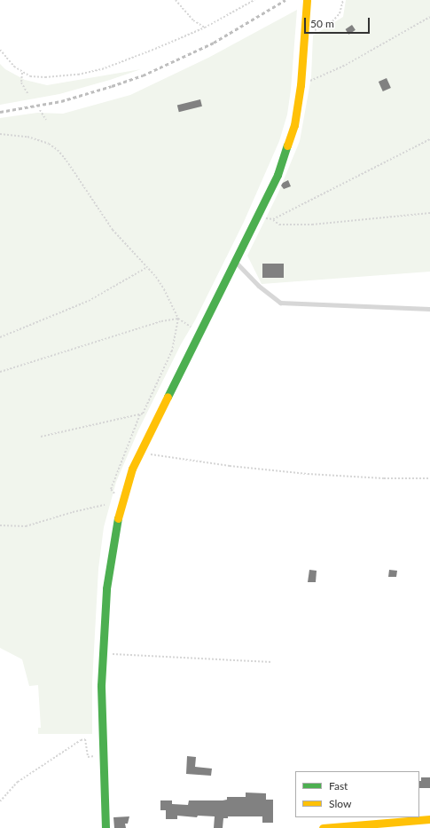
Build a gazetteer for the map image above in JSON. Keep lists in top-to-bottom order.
{
  "legend": ["Fast", "Slow"],
  "scale_bar": "50 m"
}
